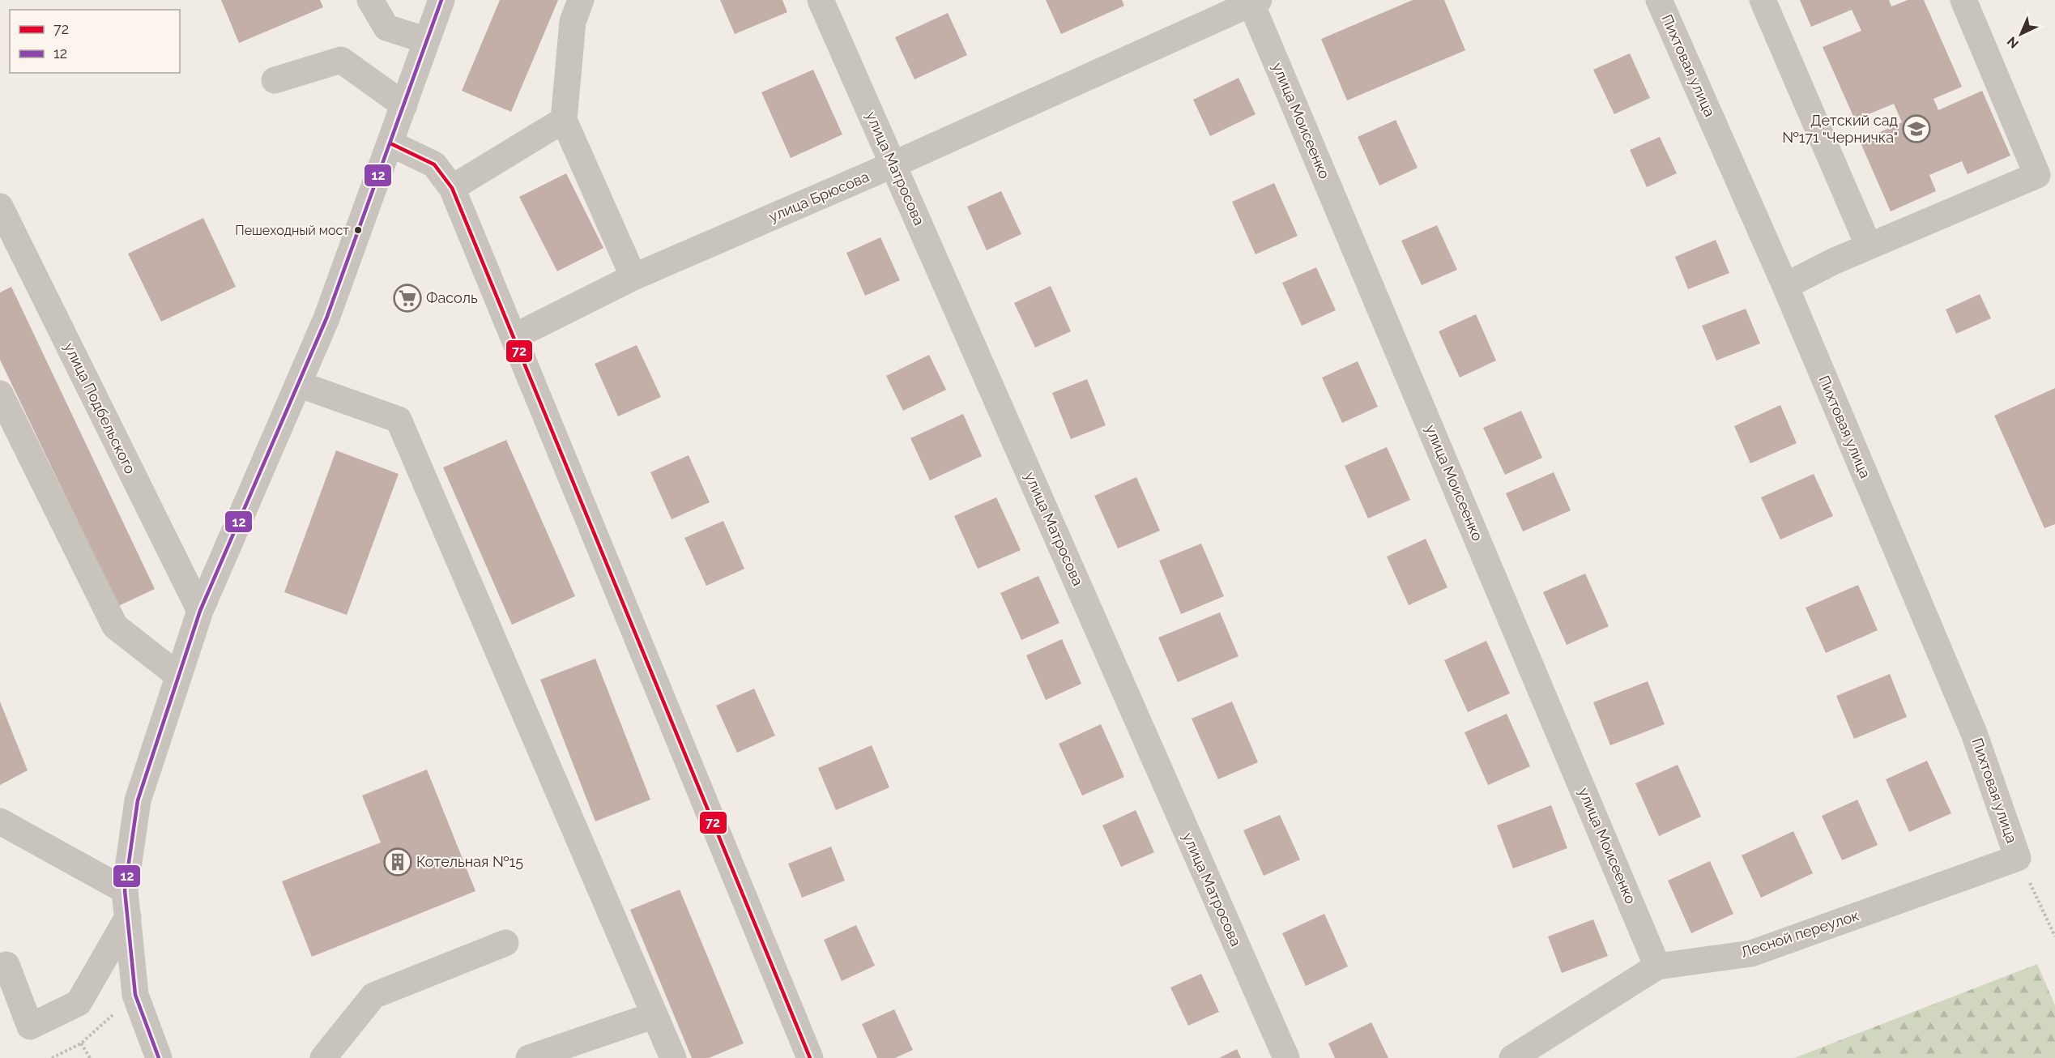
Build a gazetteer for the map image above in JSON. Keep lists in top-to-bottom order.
{
  "streets": {
    "street": [
      "Пихтовая улица",
      "улица Моисеенко",
      "улица Матросова",
      "улица Брюсова",
      "улица Подбельского",
      "Лесной переулок"
    ]
  },
  "crossings": [
    ["Пихтовая улица", "Лесной переулок"],
    ["улица Моисеенко", "улица Брюсова"],
    ["улица Моисеенко", "Лесной переулок"],
    ["улица Матросова", "улица Брюсова"]
  ],
  "places": {
    "school or university": ["Детский сад №171 \"Черничка\""],
    "other": ["Пешеходный мост"],
    "supermarket": ["Фасоль"],
    "building": ["Котельная №15"]
  },
  "lines": ["transit line 12", "transit line 72"],
  "legend": ["72", "12"],
  "north": "bottom left"
}
